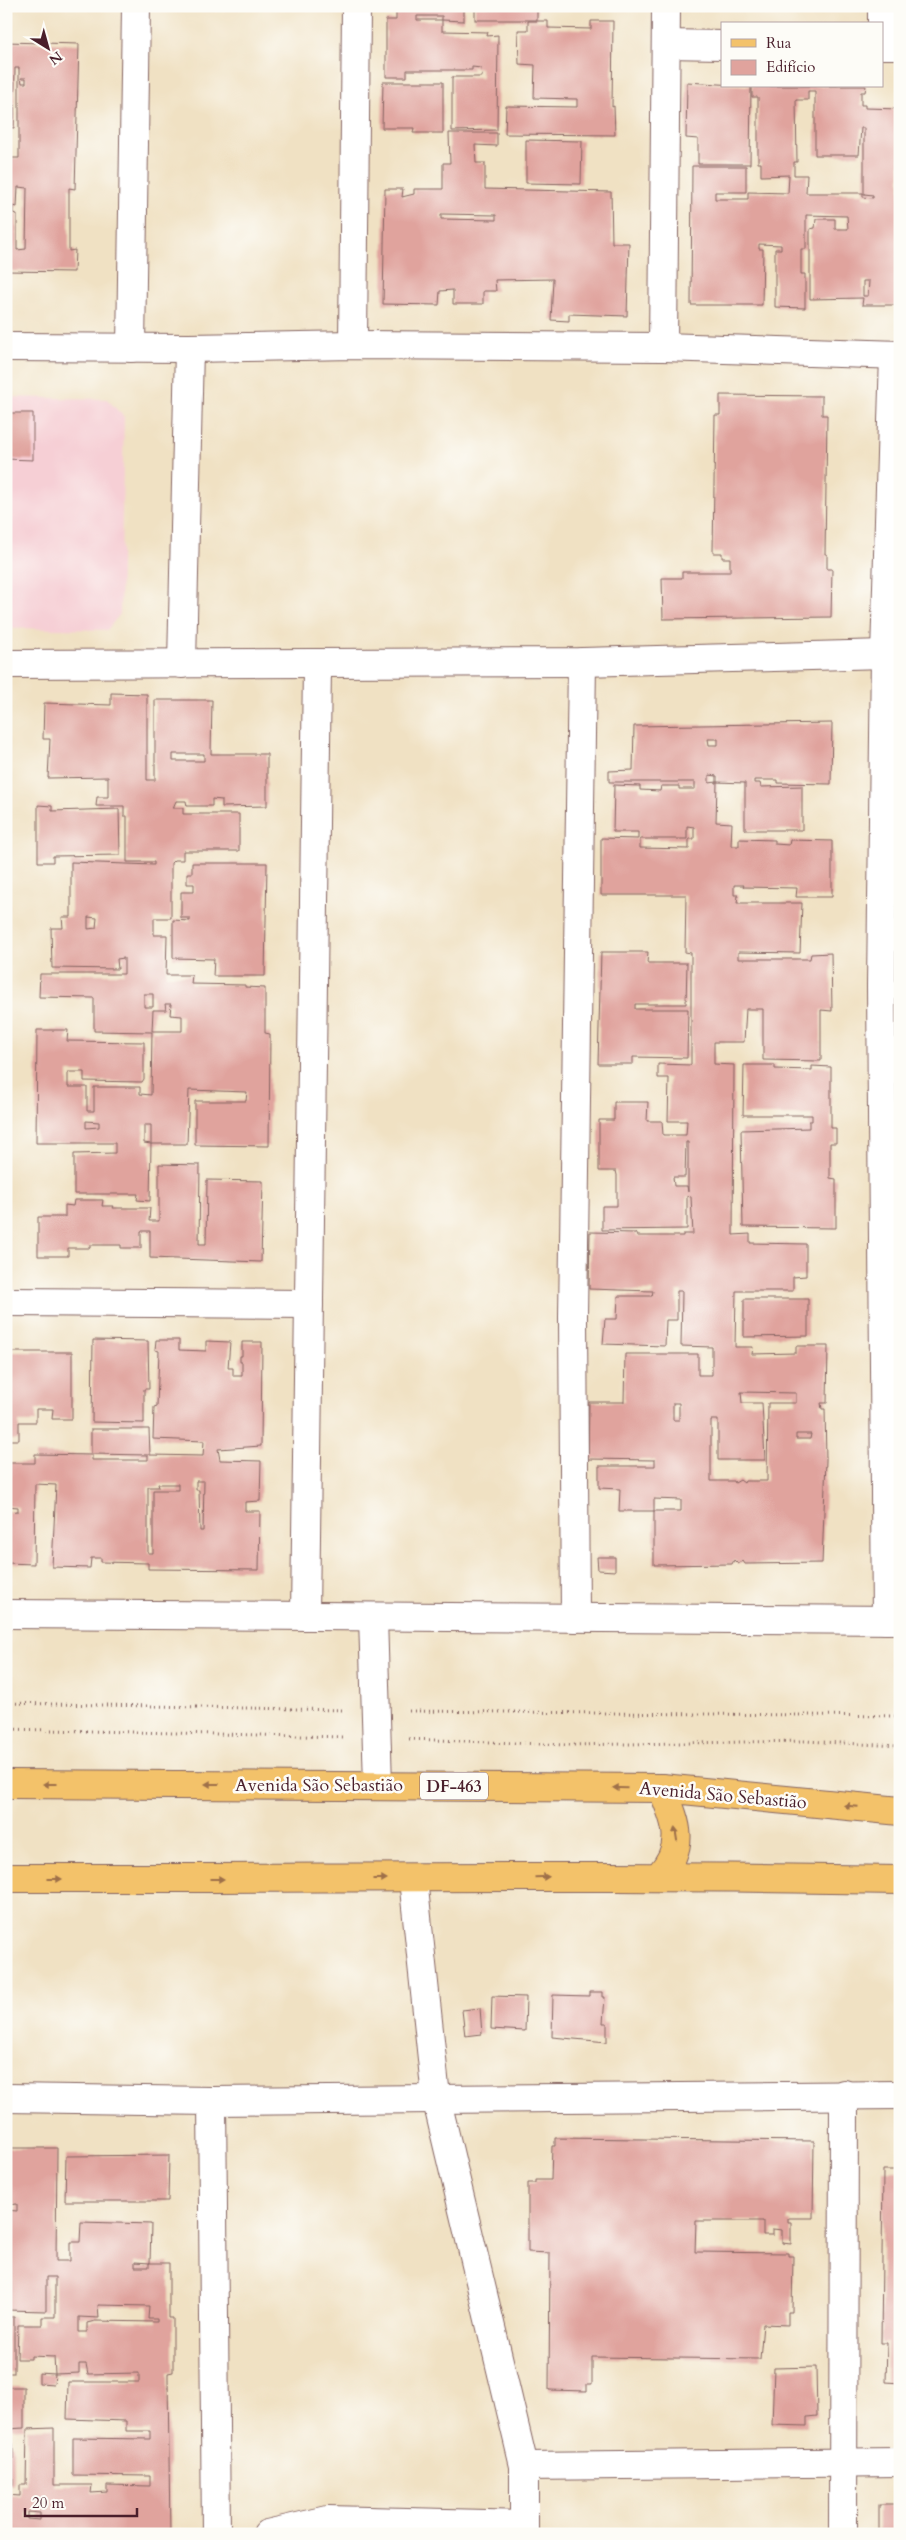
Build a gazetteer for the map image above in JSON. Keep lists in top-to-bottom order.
{
  "streets": {
    "main road": ["Avenida São Sebastião", "DF-463"]
  },
  "legend": ["Rua", "Edifício"],
  "scale_bar": "20 m",
  "north": "bottom right"
}
